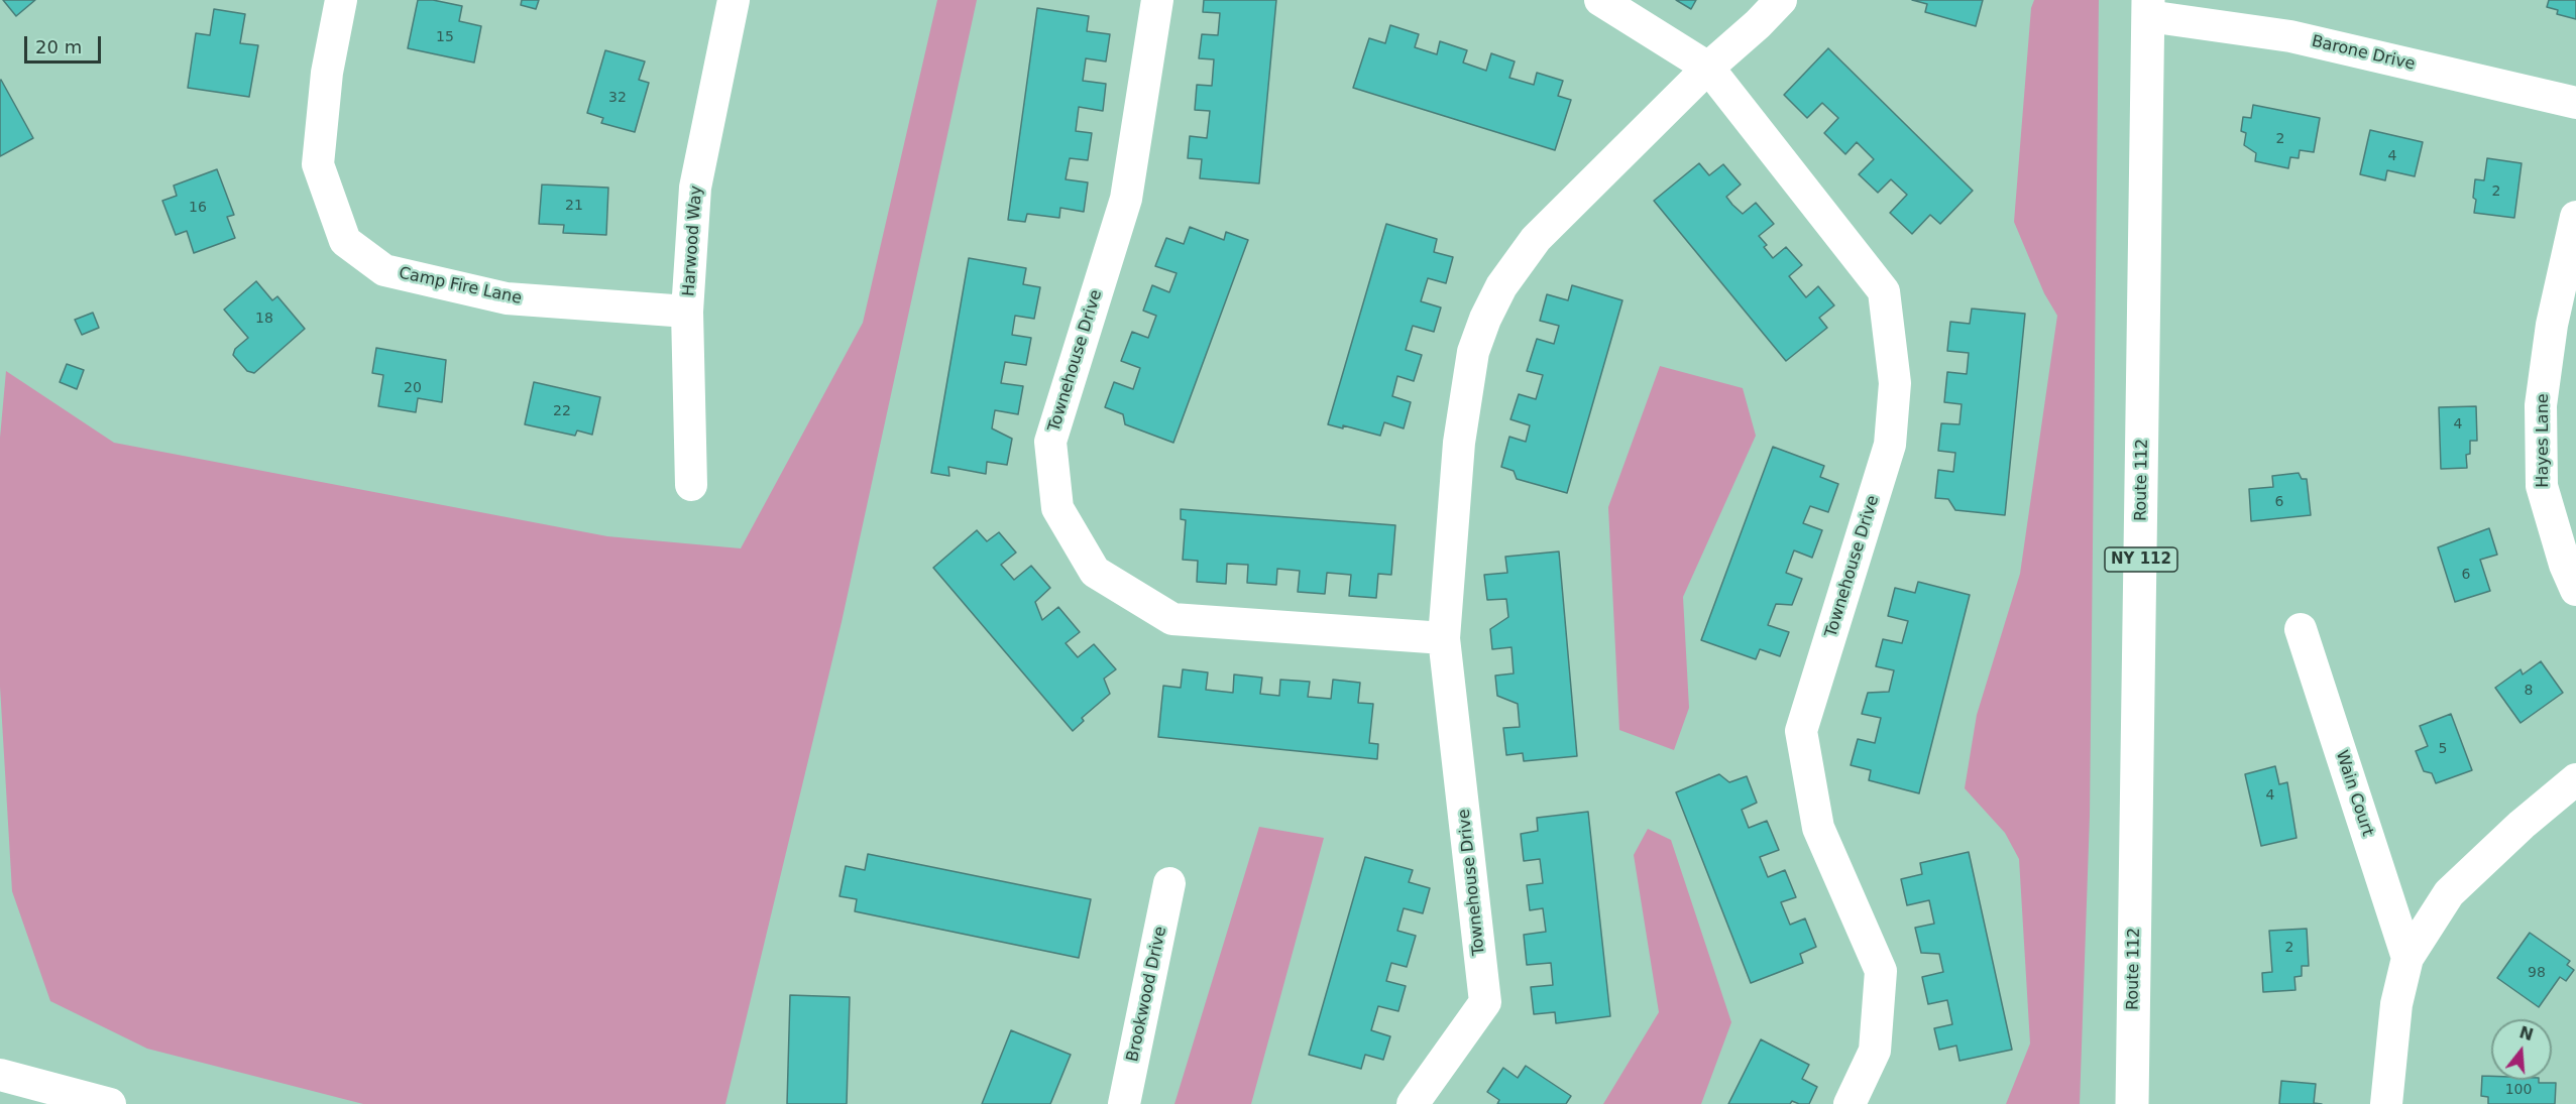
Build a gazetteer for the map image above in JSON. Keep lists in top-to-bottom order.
{
  "streets": {
    "main road": ["Route 112", "NY 112"],
    "street": [
      "Barone Drive",
      "Harwood Way",
      "Camp Fire Lane",
      "Townehouse Drive",
      "Hayes Lane",
      "Wain Court",
      "Brookwood Drive"
    ]
  },
  "crossings": [
    ["Barone Drive", "Route 112"],
    ["Harwood Way", "Camp Fire Lane"]
  ],
  "house_numbers": [
    "15",
    "32",
    "2",
    "4",
    "2",
    "21",
    "16",
    "18",
    "20",
    "22",
    "4",
    "6",
    "6",
    "8",
    "5",
    "4",
    "2",
    "98",
    "100"
  ],
  "scale_bar": "20 m",
  "north": "top"
}
